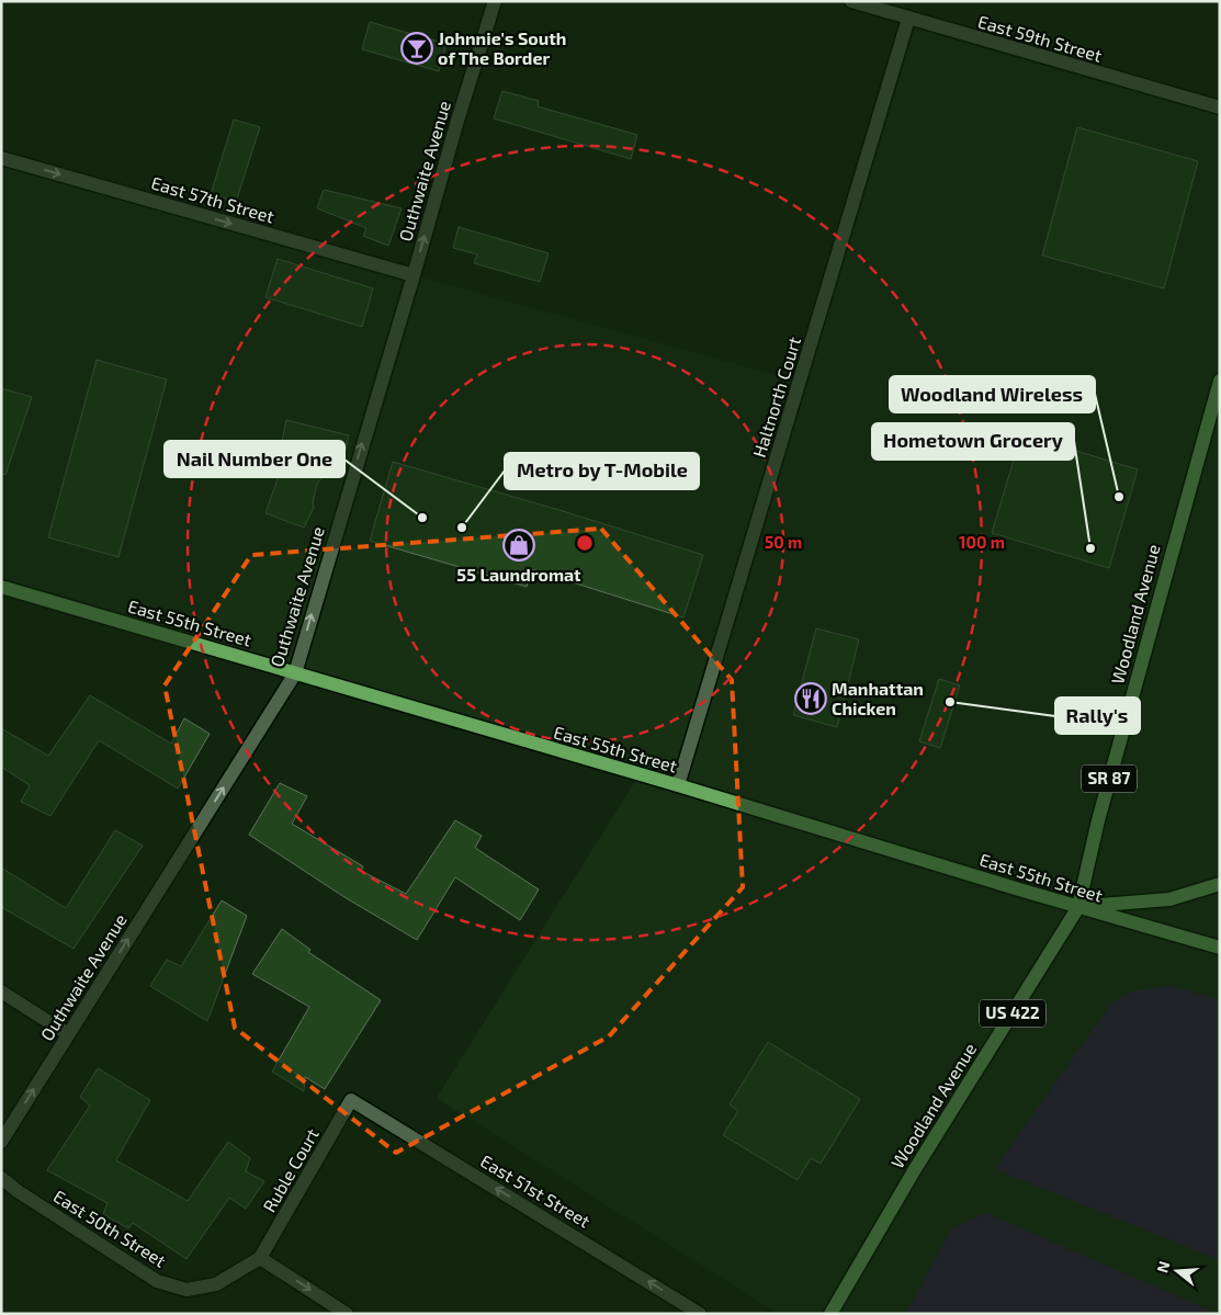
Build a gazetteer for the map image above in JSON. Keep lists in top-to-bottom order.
{
  "streets": {
    "main road": [
      "Woodland Avenue",
      "East 55th Street",
      "SR 87",
      "US 422"
    ],
    "street": [
      "East 59th Street",
      "Outhwaite Avenue",
      "East 57th Street",
      "Haltnorth Court",
      "Ruble Court",
      "East 51st Street",
      "East 50th Street"
    ]
  },
  "crossings": [
    ["East 59th Street", "Haltnorth Court"],
    ["Outhwaite Avenue", "East 57th Street"],
    ["Outhwaite Avenue", "East 55th Street"],
    ["Haltnorth Court", "East 55th Street"],
    ["Woodland Avenue", "East 55th Street"],
    ["Ruble Court", "East 51st Street"],
    ["Ruble Court", "East 50th Street"]
  ],
  "one_way": ["Outhwaite Avenue", "East 57th Street", "East 51st Street"],
  "places": {
    "bar": ["Johnnie's South of The Border"],
    "other": [
      "Woodland Wireless",
      "Nail Number One",
      "Metro by T-Mobile",
      "Hometown Grocery",
      "Rally's"
    ],
    "shop": ["55 Laundromat"],
    "restaurant": ["Manhattan Chicken"]
  },
  "north": "left",
  "rings": ["50 m", "100 m"]
}
